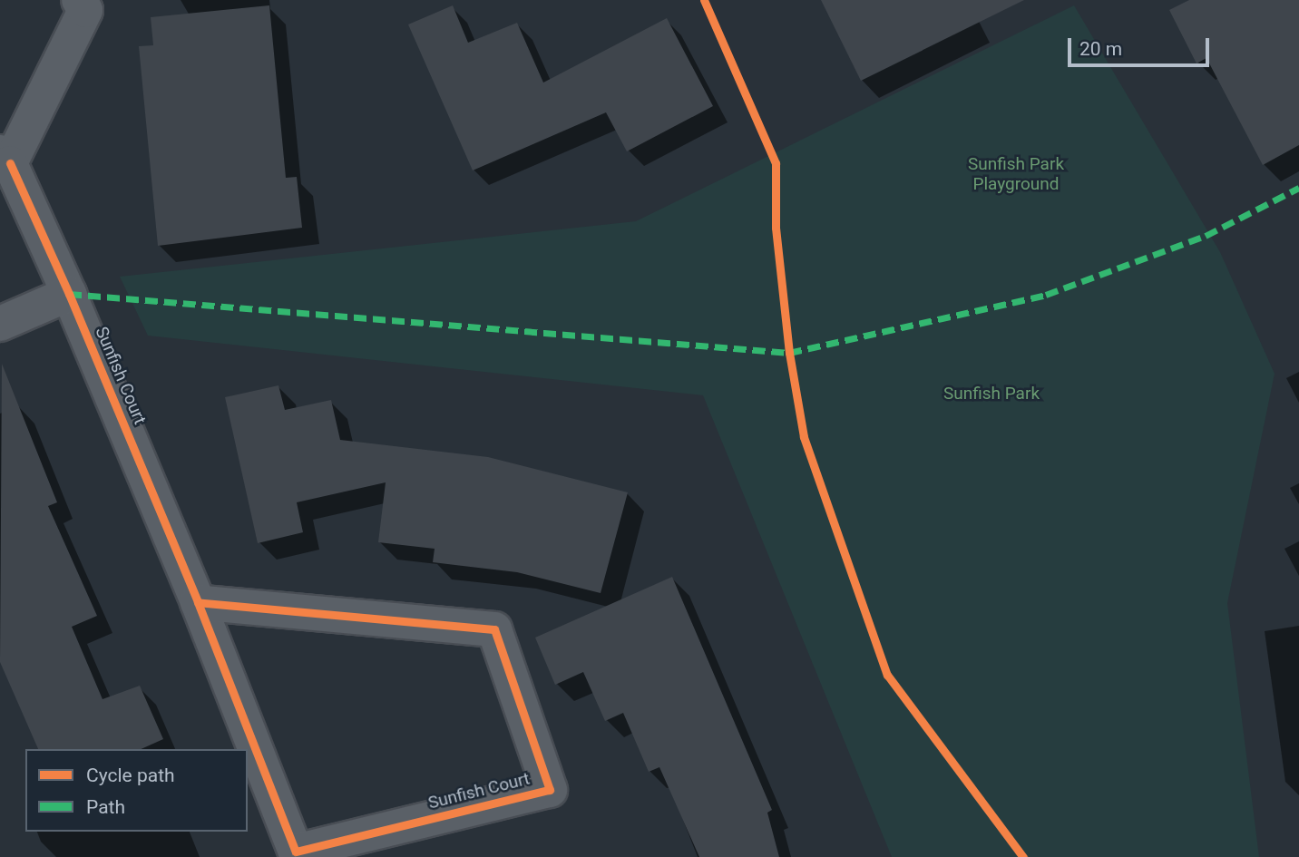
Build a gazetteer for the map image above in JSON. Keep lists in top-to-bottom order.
{
  "streets": {
    "street": ["Sunfish Court"]
  },
  "parks": ["Sunfish Park Playground", "Sunfish Park"],
  "legend": ["Cycle path", "Path"],
  "scale_bar": "20 m"
}
